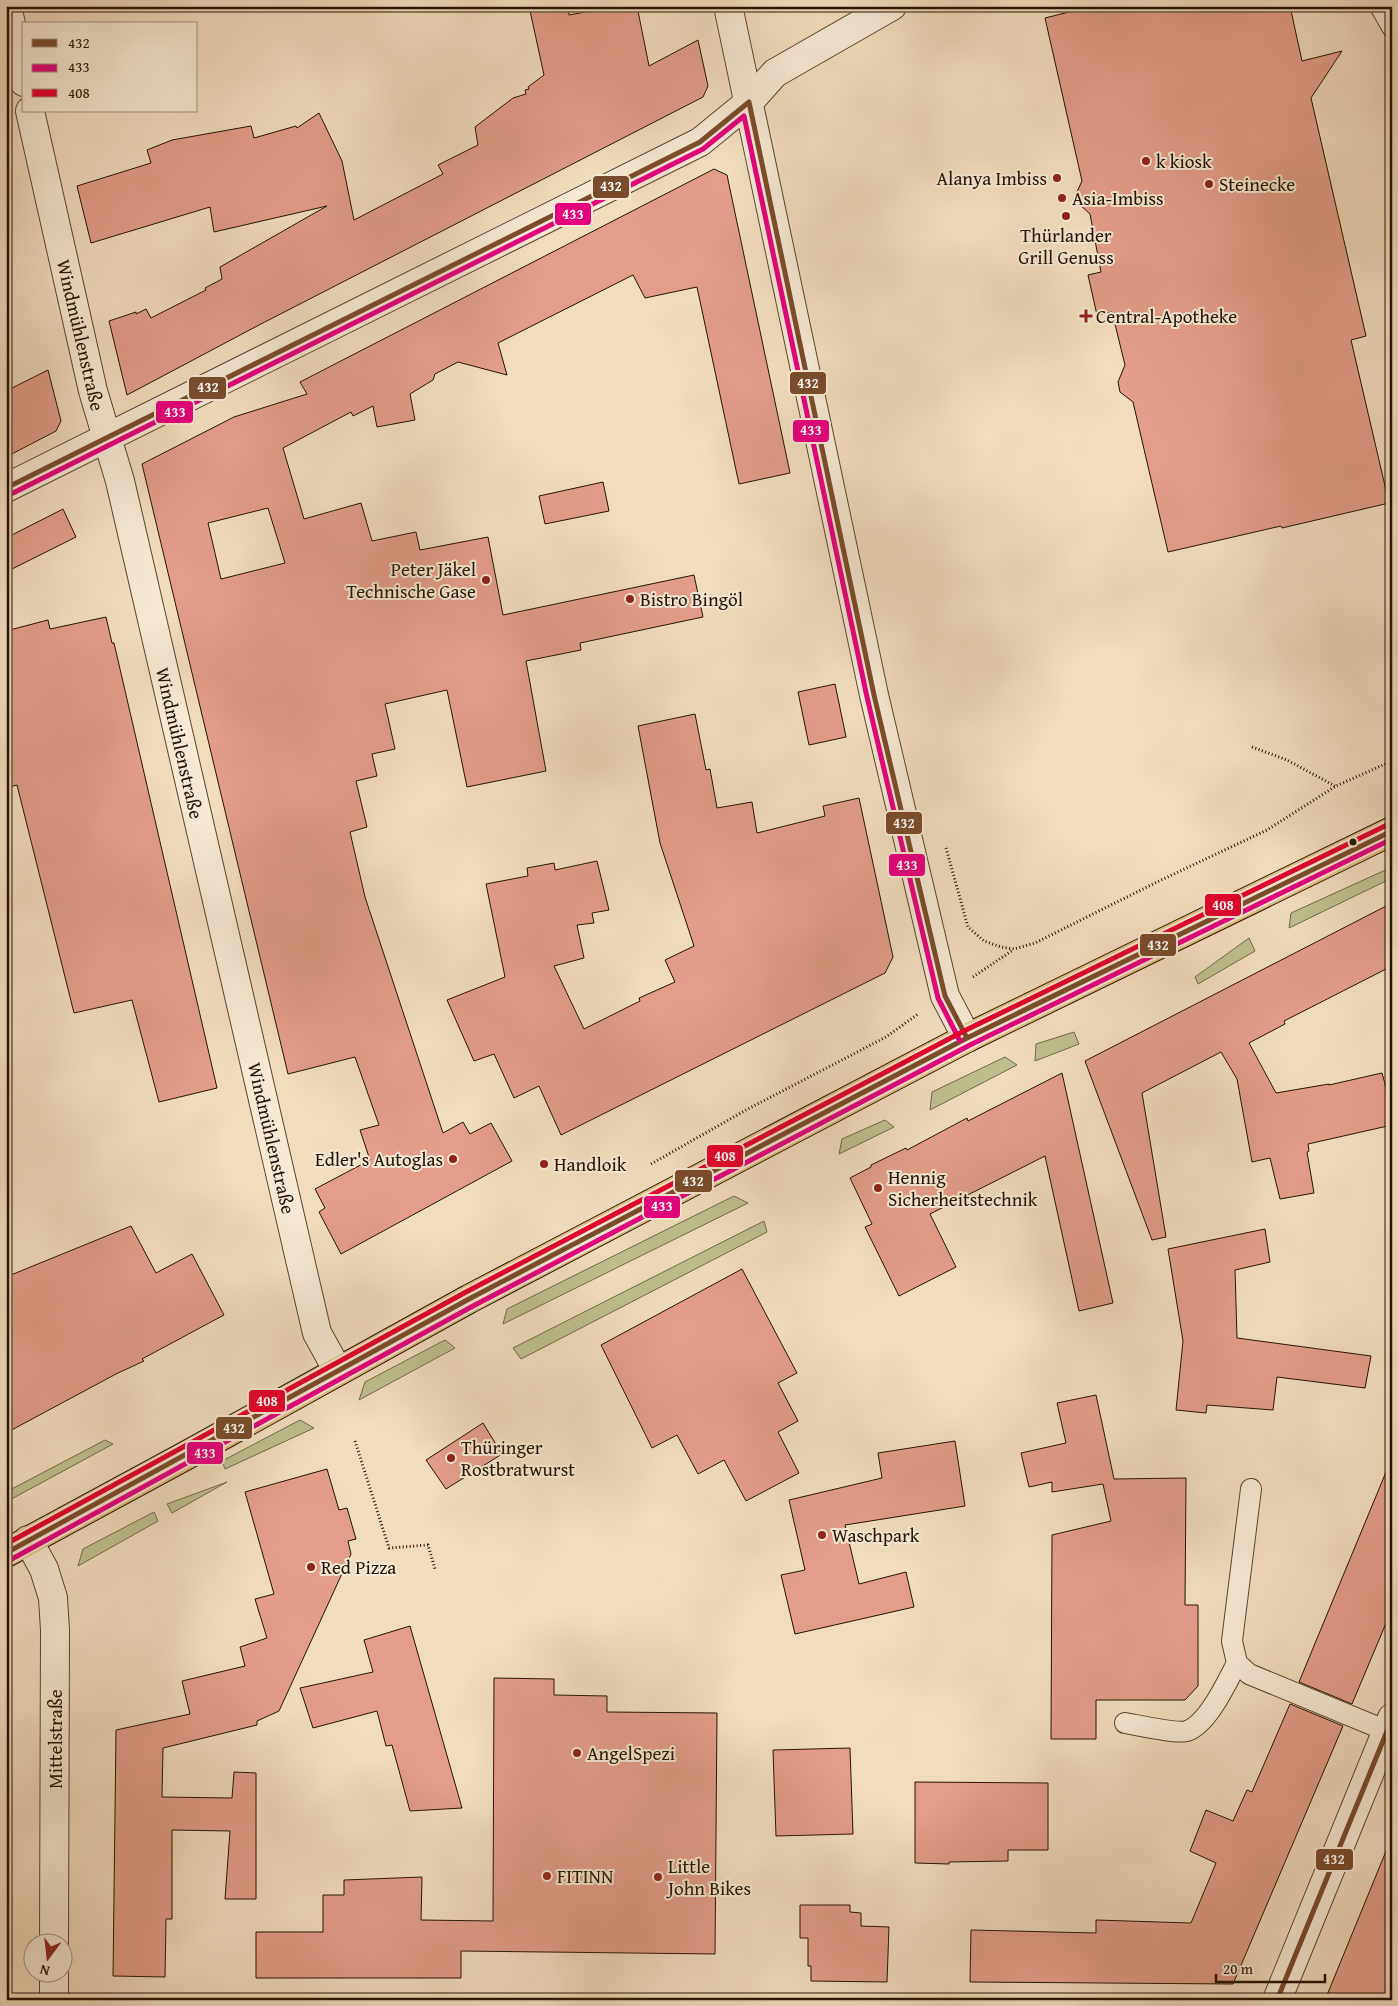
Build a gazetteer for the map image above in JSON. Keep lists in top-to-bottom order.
{
  "streets": {
    "street": ["Windmühlenstraße", "Mittelstraße"]
  },
  "places": {
    "other": [
      "k kiosk",
      "Alanya Imbiss",
      "Steinecke",
      "Asia-Imbiss",
      "Thürlander Grill Genuss",
      "Peter Jäkel Technische Gase",
      "Bistro Bingöl",
      "Edler's Autoglas",
      "Handloik",
      "Hennig Sicherheitstechnik",
      "Thüringer Rostbratwurst",
      "Waschpark",
      "Red Pizza",
      "AngelSpezi",
      "FITINN",
      "Little John Bikes"
    ],
    "health": ["Central-Apotheke"]
  },
  "lines": ["transit line 432", "transit line 433", "transit line 408"],
  "legend": ["432", "433", "408"],
  "scale_bar": "20 m",
  "north": "bottom"
}
